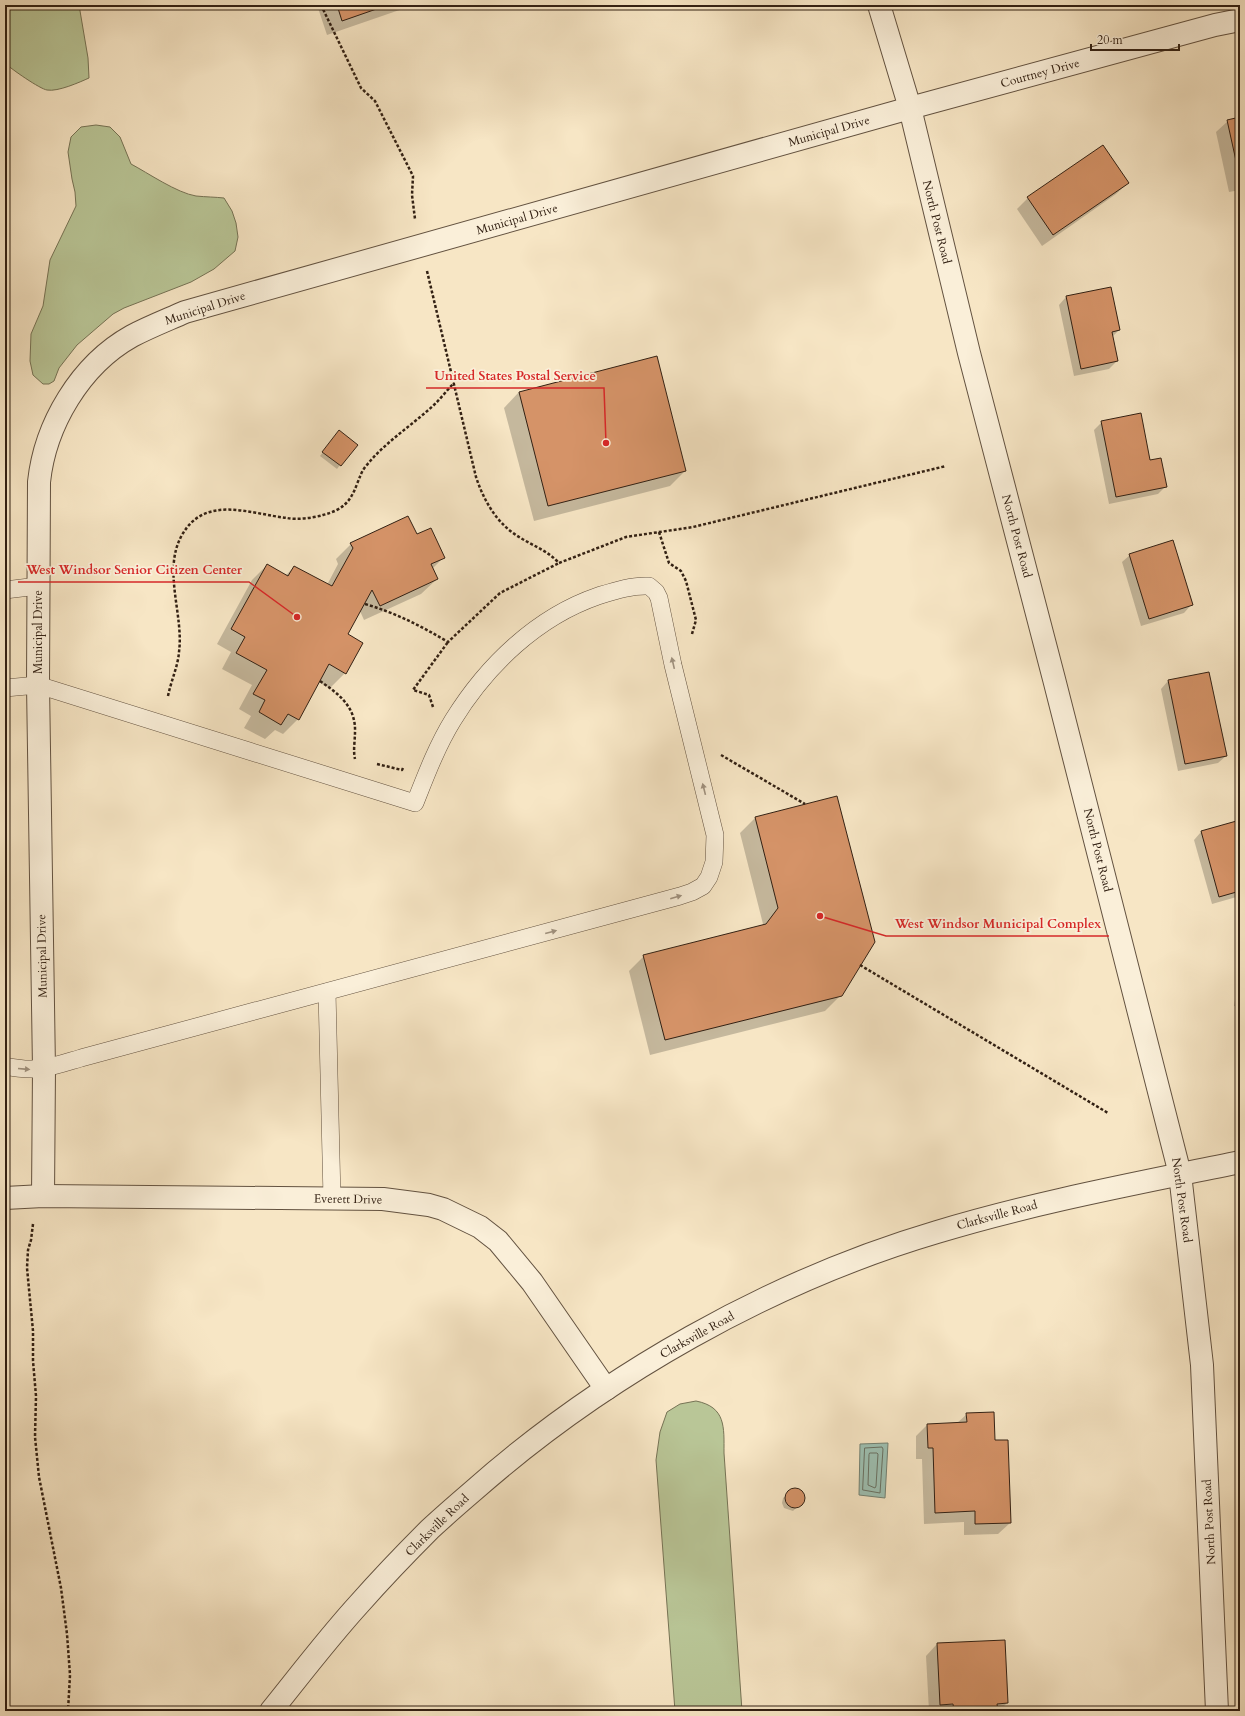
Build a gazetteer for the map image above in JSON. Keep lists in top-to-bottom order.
{
  "streets": {
    "street": [
      "Courtney Drive",
      "Municipal Drive",
      "North Post Road",
      "Everett Drive",
      "Clarksville Road"
    ]
  },
  "crossings": [
    ["Courtney Drive", "Municipal Drive"],
    ["Courtney Drive", "North Post Road"],
    ["Municipal Drive", "North Post Road"],
    ["Municipal Drive", "Everett Drive"],
    ["North Post Road", "Clarksville Road"],
    ["Everett Drive", "Clarksville Road"]
  ],
  "places": ["United States Postal Service", "West Windsor Senior Citizen Center", "West Windsor Municipal Complex"],
  "scale_bar": "20 m"
}
